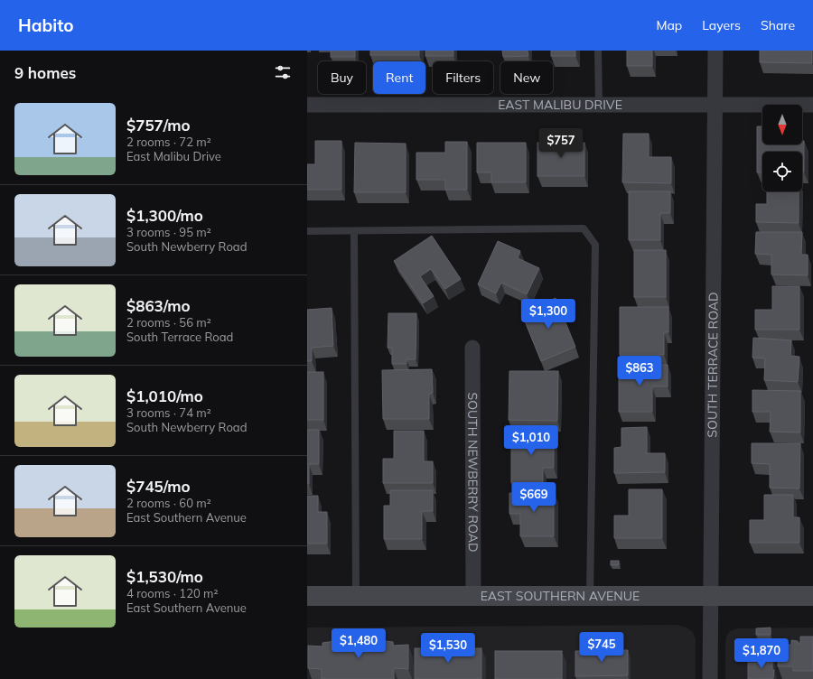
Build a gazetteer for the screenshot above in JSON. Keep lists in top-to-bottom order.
{
  "streets": {
    "main road": ["EAST SOUTHERN AVENUE"],
    "street": ["EAST MALIBU DRIVE", "SOUTH TERRACE ROAD", "SOUTH NEWBERRY ROAD"]
  },
  "crossings": [
    ["EAST MALIBU DRIVE", "SOUTH TERRACE ROAD"],
    ["SOUTH TERRACE ROAD", "EAST SOUTHERN AVENUE"],
    ["SOUTH NEWBERRY ROAD", "EAST SOUTHERN AVENUE"]
  ],
  "north": "bottom",
  "page": {
    "header": "Habito",
    "nav": ["Map", "Layers", "Share"],
    "heading": "9 homes",
    "chip": [
      "Buy",
      "Rent",
      "Filters",
      "New"
    ],
    "list": [
      {
        "name": "$757/mo",
        "note": "2 rooms · 72 m² · East Malibu Drive"
      },
      {
        "name": "$1,300/mo",
        "note": "3 rooms · 95 m² · South Newberry Road"
      },
      {
        "name": "$863/mo",
        "note": "2 rooms · 56 m² · South Terrace Road"
      },
      {
        "name": "$1,010/mo",
        "note": "3 rooms · 74 m² · South Newberry Road"
      },
      {
        "name": "$745/mo",
        "note": "2 rooms · 60 m² · East Southern Avenue"
      },
      {
        "name": "$1,530/mo",
        "note": "4 rooms · 120 m² · East Southern Avenue"
      }
    ],
    "price": [
      "$757",
      "$1,300",
      "$863",
      "$1,010",
      "$669",
      "$1,480",
      "$745",
      "$1,530",
      "$1,870"
    ]
  }
}
